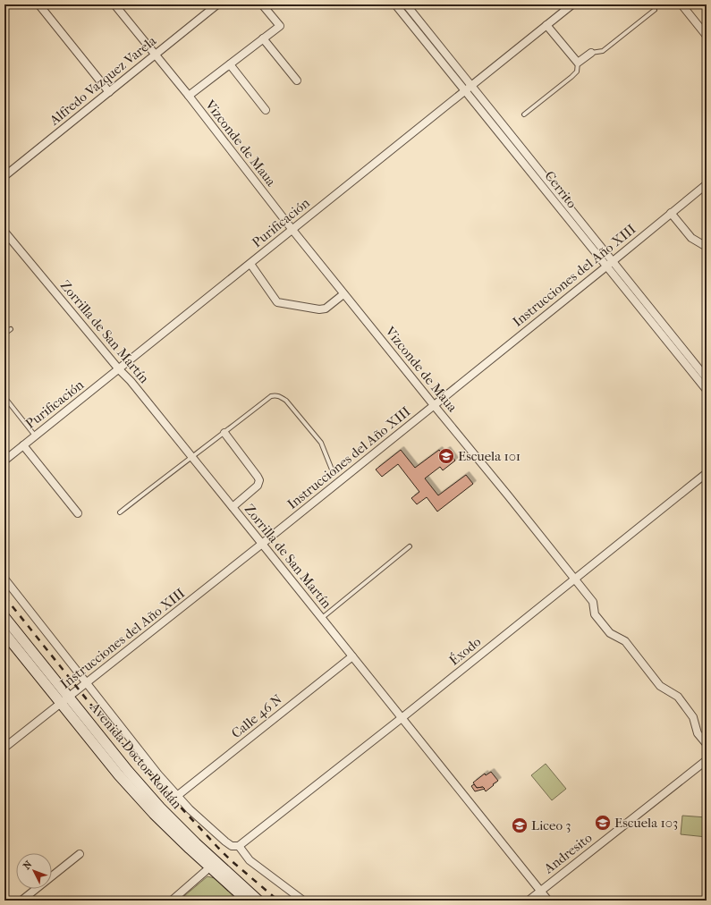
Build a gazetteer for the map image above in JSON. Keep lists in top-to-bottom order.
{
  "streets": {
    "street": [
      "Alfredo Vazquez Varela",
      "Vizconde de Maua",
      "Cerrito",
      "Purificación",
      "Instrucciones del Año XIII",
      "Zorrilla de San Martín",
      "Éxodo",
      "Calle 46 N",
      "Avenida Doctor Roldán",
      "Andresito"
    ]
  },
  "crossings": [
    ["Alfredo Vazquez Varela", "Vizconde de Maua"],
    ["Vizconde de Maua", "Purificación"],
    ["Vizconde de Maua", "Instrucciones del Año XIII"],
    ["Vizconde de Maua", "Éxodo"],
    ["Cerrito", "Purificación"],
    ["Cerrito", "Instrucciones del Año XIII"],
    ["Purificación", "Zorrilla de San Martín"],
    ["Instrucciones del Año XIII", "Zorrilla de San Martín"],
    ["Instrucciones del Año XIII", "Avenida Doctor Roldán"],
    ["Zorrilla de San Martín", "Éxodo"],
    ["Zorrilla de San Martín", "Calle 46 N"],
    ["Zorrilla de San Martín", "Andresito"],
    ["Éxodo", "Avenida Doctor Roldán"],
    ["Calle 46 N", "Avenida Doctor Roldán"]
  ],
  "places": {
    "school or university": ["Escuela 101", "Escuela 103", "Liceo 3"]
  },
  "north": "top left"
}
